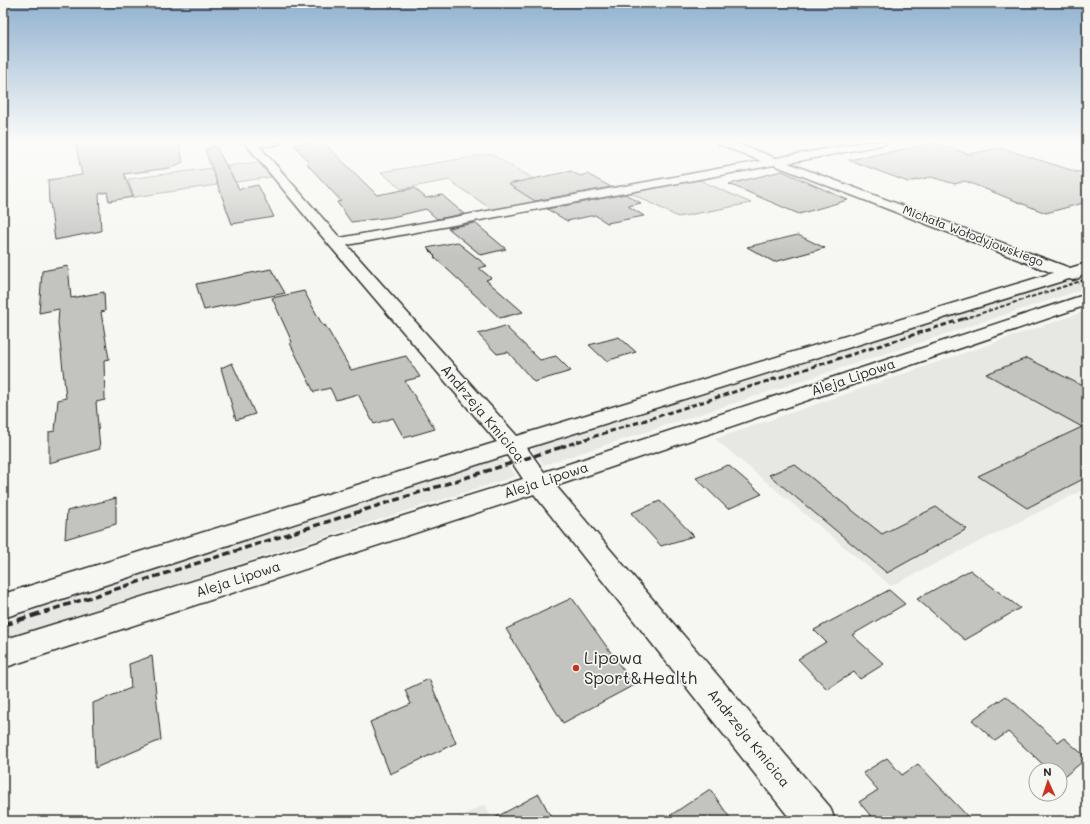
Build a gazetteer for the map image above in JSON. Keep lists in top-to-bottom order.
{
  "streets": {
    "street": ["Michała Wołodyjowskiego", "Aleja Lipowa", "Andrzeja Kmicica"]
  },
  "crossings": [
    ["Aleja Lipowa", "Andrzeja Kmicica"]
  ],
  "places": ["Lipowa Sport&Health"],
  "north": "top"
}
